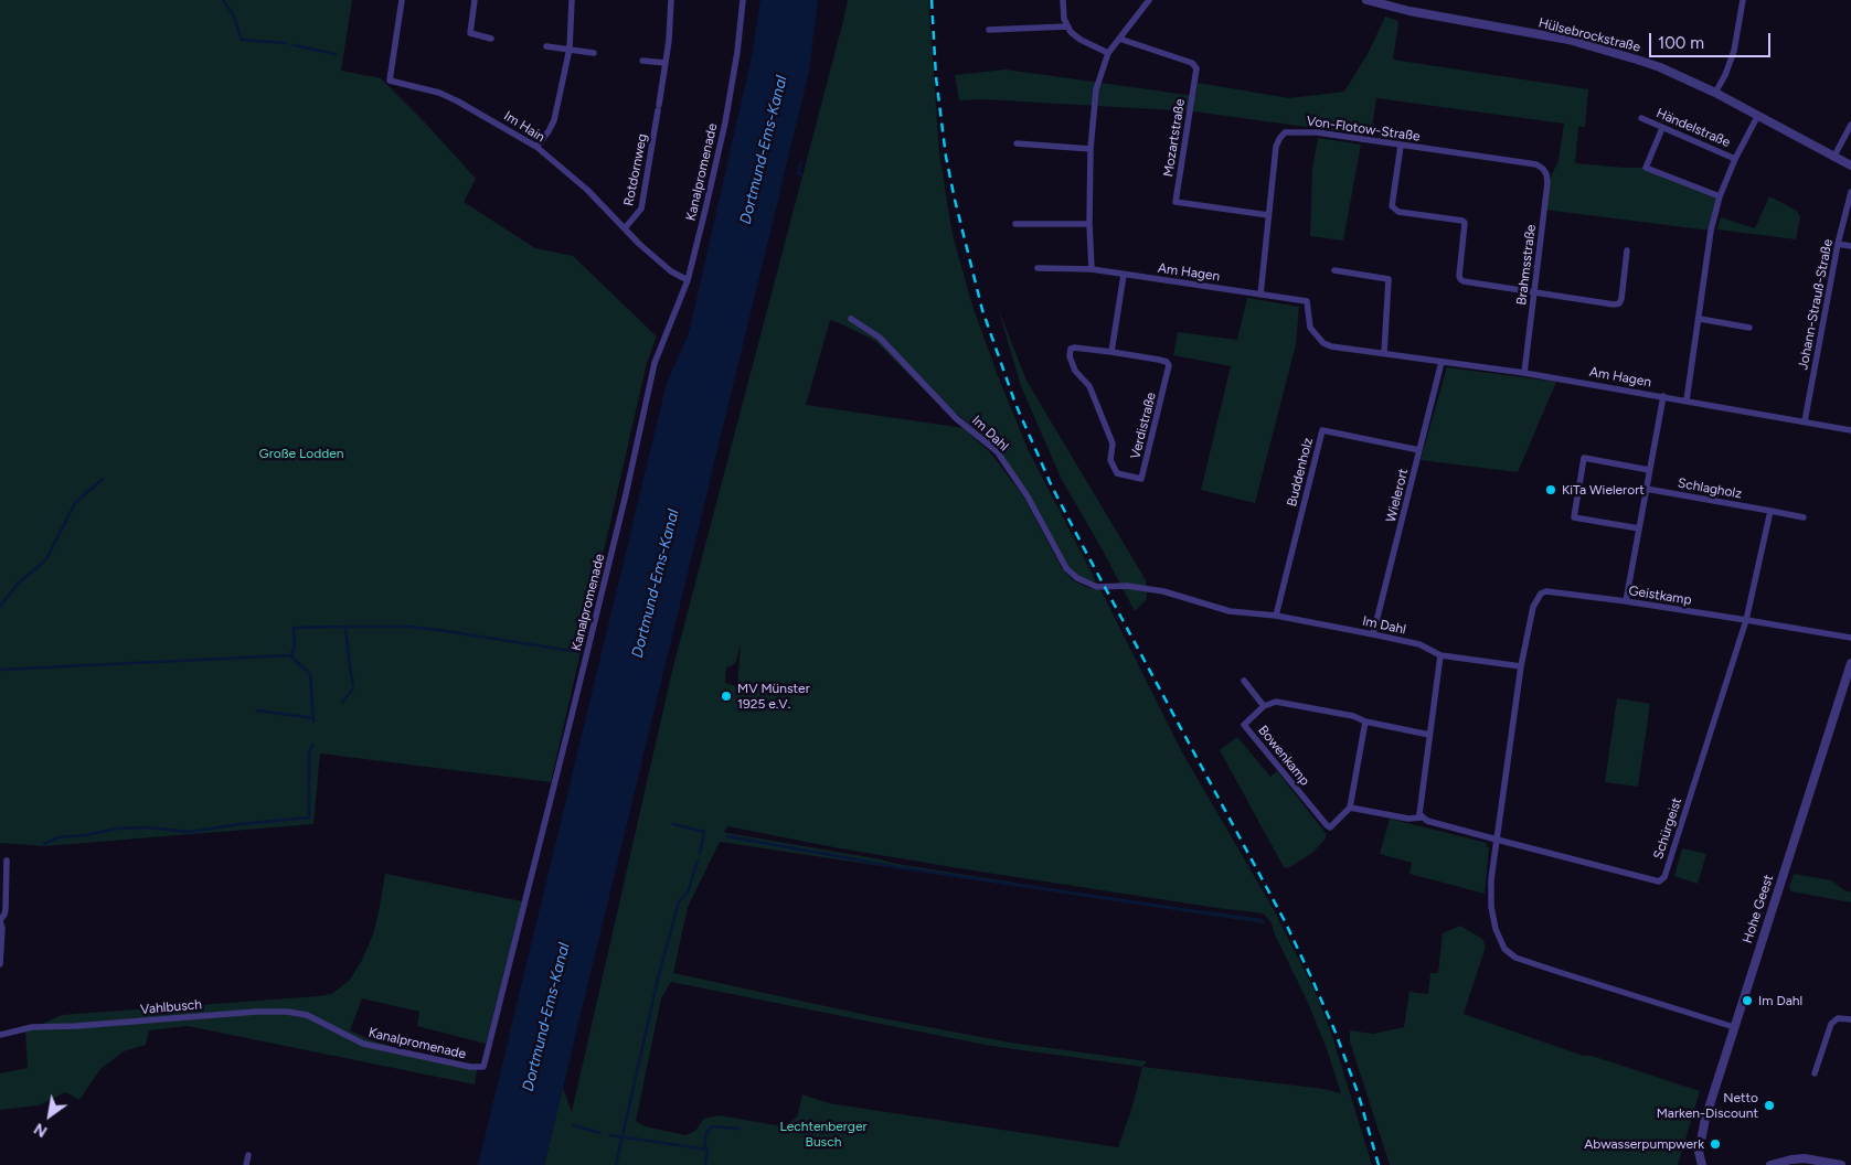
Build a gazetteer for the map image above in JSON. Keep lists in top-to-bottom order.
{
  "streets": {
    "street": [
      "Hülsebrockstraße",
      "Im Hain",
      "Händelstraße",
      "Von-Flotow-Straße",
      "Mozartstraße",
      "Rotdornweg",
      "Kanalpromenade",
      "Brahmsstraße",
      "Am Hagen",
      "Johann-Strauß-Straße",
      "Verdistraße",
      "Im Dahl",
      "Buddenholz",
      "Schlagholz",
      "Wielerort",
      "Geistkamp",
      "Bowenkamp",
      "Schürgeist",
      "Hohe Geest",
      "Vahlbusch"
    ]
  },
  "crossings": [
    ["Im Hain", "Rotdornweg"],
    ["Im Hain", "Kanalpromenade"],
    ["Von-Flotow-Straße", "Mozartstraße"],
    ["Von-Flotow-Straße", "Brahmsstraße"],
    ["Von-Flotow-Straße", "Am Hagen"],
    ["Kanalpromenade", "Vahlbusch"],
    ["Brahmsstraße", "Am Hagen"],
    ["Am Hagen", "Johann-Strauß-Straße"],
    ["Am Hagen", "Wielerort"],
    ["Im Dahl", "Buddenholz"],
    ["Im Dahl", "Wielerort"],
    ["Buddenholz", "Wielerort"],
    ["Geistkamp", "Schürgeist"]
  ],
  "water": ["Dortmund-Ems-Kanal"],
  "parks": ["Große Lodden", "Lechtenberger Busch"],
  "places": [
    "KiTa Wielerort",
    "MV Münster 1925 e.V.",
    "Im Dahl",
    "Netto Marken-Discount",
    "Abwasserpumpwerk"
  ],
  "scale_bar": "100 m",
  "north": "bottom left"
}
